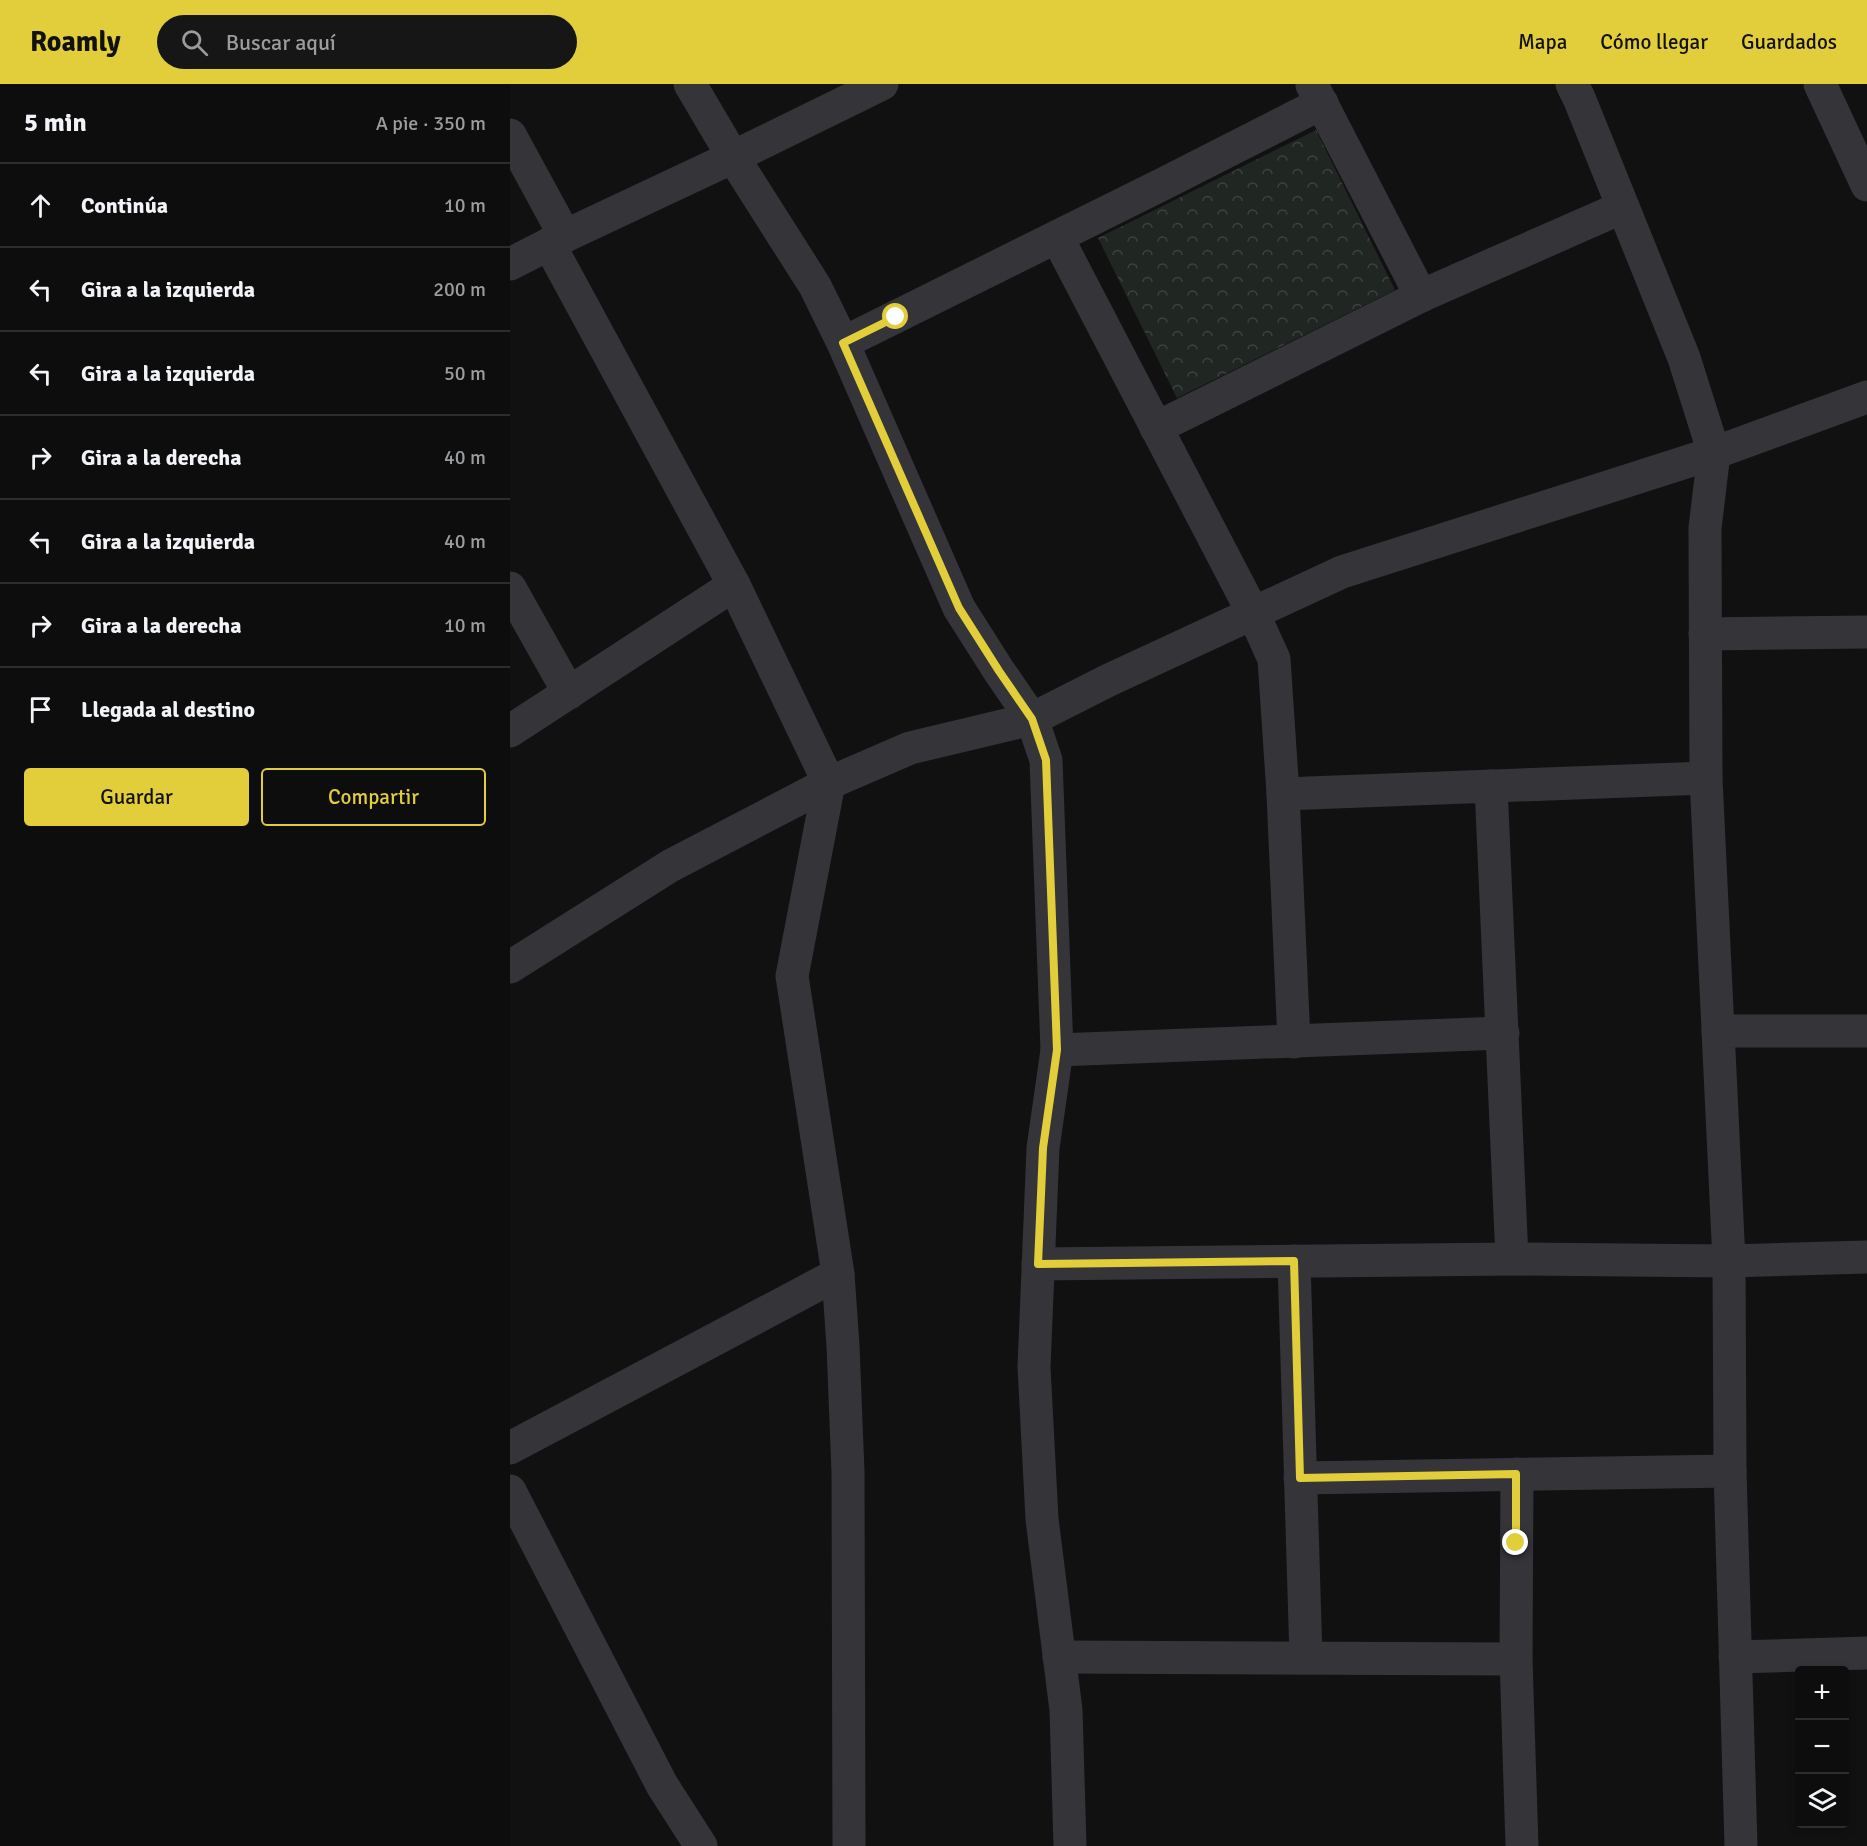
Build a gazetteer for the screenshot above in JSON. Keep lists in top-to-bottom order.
{
  "page": {
    "header": "Roamly",
    "search": "Buscar aquí",
    "nav": ["Mapa", "Cómo llegar", "Guardados"],
    "heading": ["5 min", "A pie · 350 m"],
    "list": [
      ["Continúa", "10 m"],
      ["Gira a la izquierda", "200 m"],
      ["Gira a la izquierda", "50 m"],
      ["Gira a la derecha", "40 m"],
      ["Gira a la izquierda", "40 m"],
      ["Gira a la derecha", "10 m"],
      "Llegada al destino"
    ],
    "buttons": ["Guardar", "Compartir"],
    "map_buttons": ["+", "−"]
  }
}
